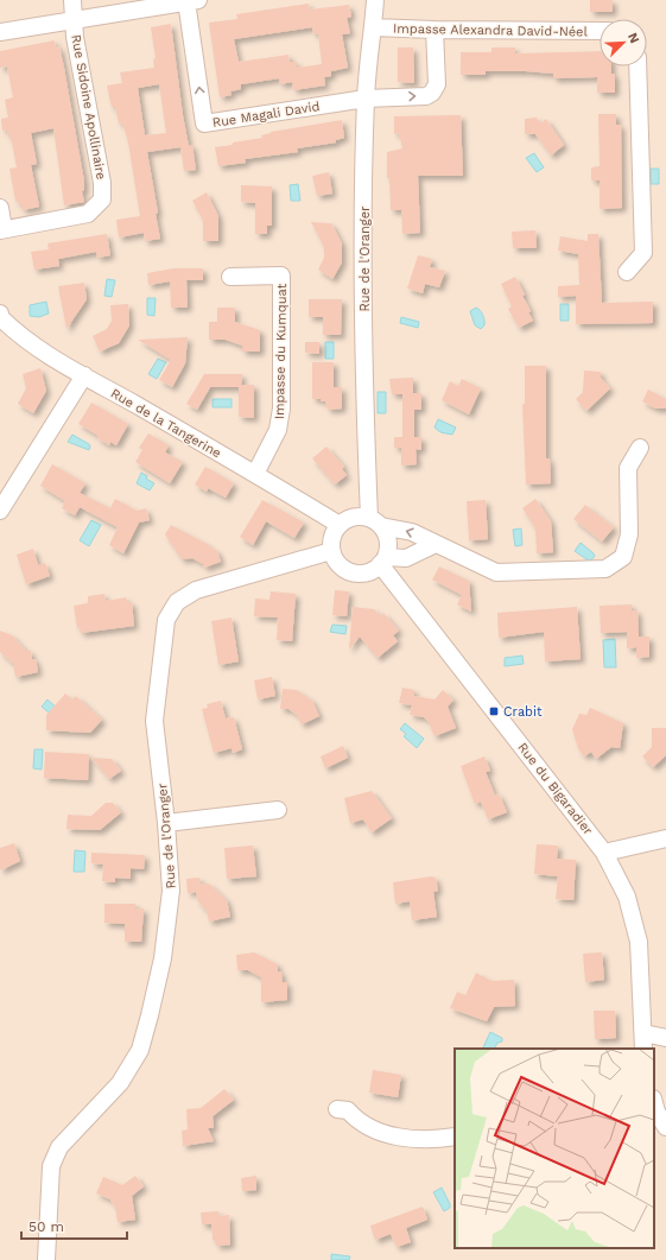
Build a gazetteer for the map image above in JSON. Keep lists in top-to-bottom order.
{
  "streets": {
    "street": [
      "Impasse Alexandra David-Néel",
      "Rue Sidoine Apollinaire",
      "Rue Magali David",
      "Rue de l'Oranger",
      "Impasse du Kumquat",
      "Rue de la Tangerine",
      "Rue du Bigaradier"
    ]
  },
  "crossings": [
    ["Impasse Alexandra David-Néel", "Rue de l'Oranger"],
    ["Rue Magali David", "Rue de l'Oranger"],
    ["Rue de l'Oranger", "Rue de la Tangerine"],
    ["Rue de l'Oranger", "Rue du Bigaradier"],
    ["Impasse du Kumquat", "Rue de la Tangerine"],
    ["Rue de la Tangerine", "Rue du Bigaradier"]
  ],
  "places": {
    "transit": ["Crabit"]
  },
  "scale_bar": "50 m",
  "north": "top right"
}
